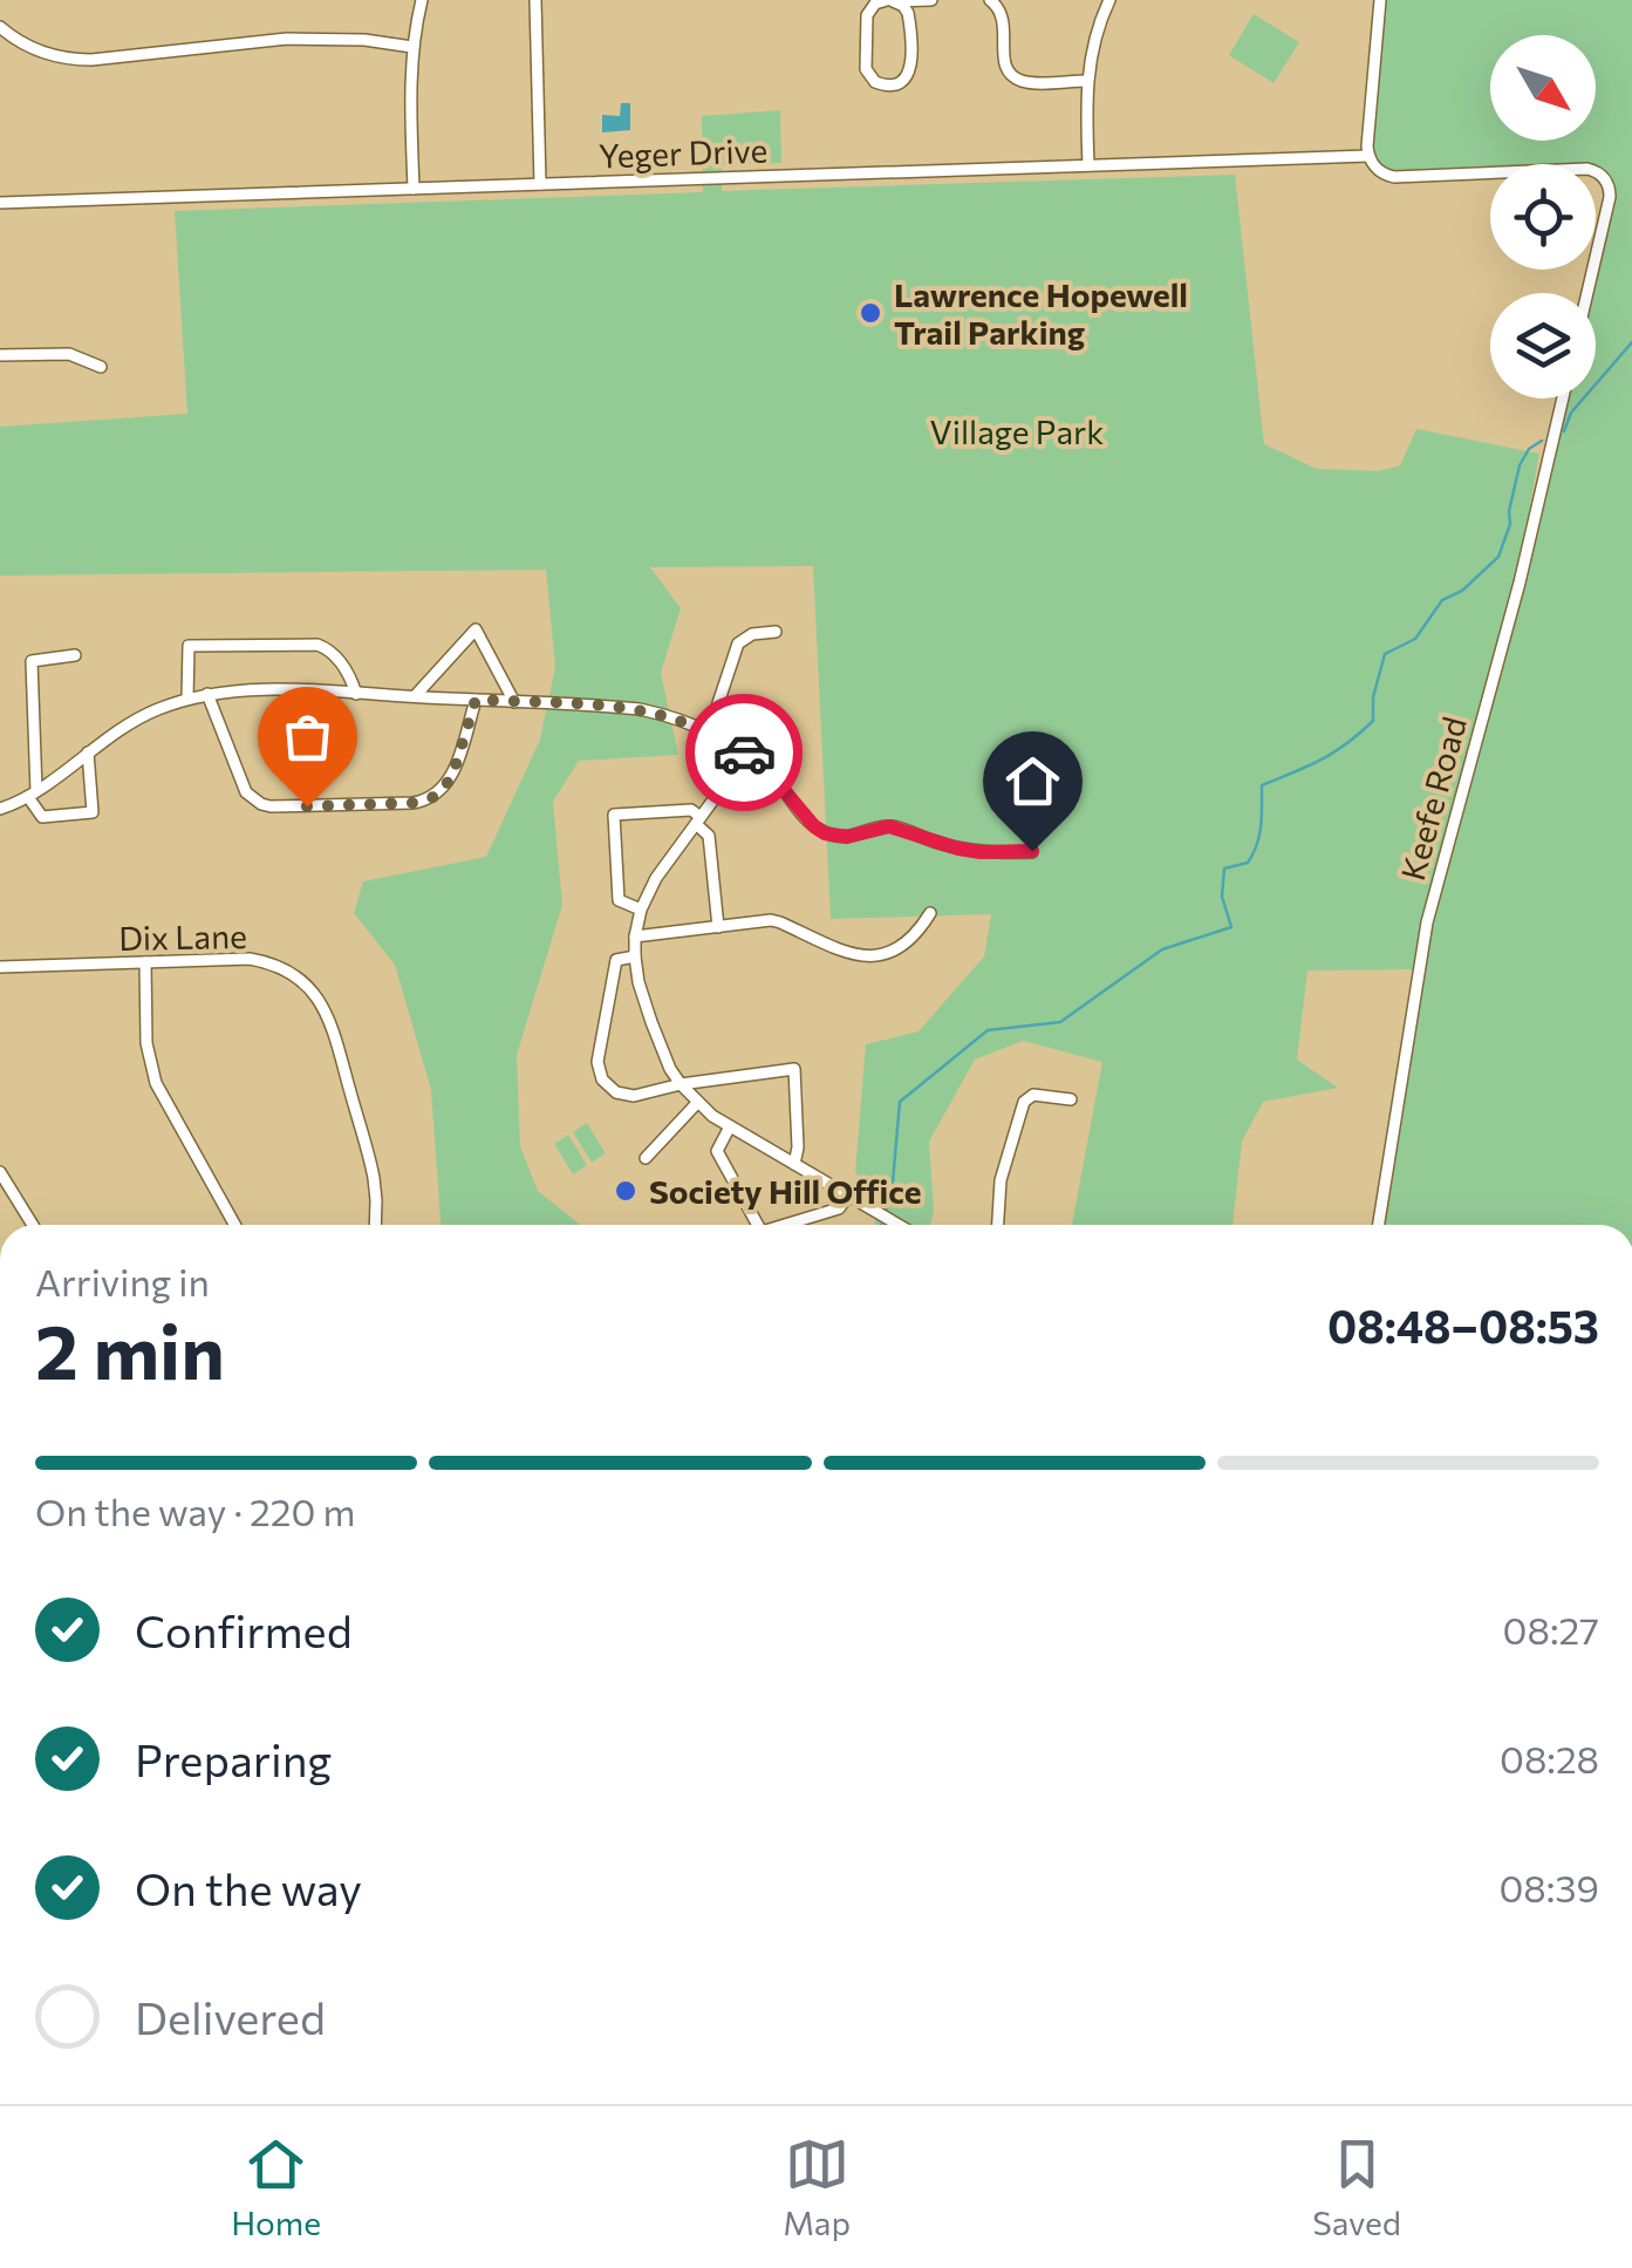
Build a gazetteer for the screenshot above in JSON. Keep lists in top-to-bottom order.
{
  "streets": {
    "street": ["Yeger Drive", "Keefe Road", "Dix Lane"]
  },
  "parks": ["Village Park"],
  "places": ["Lawrence Hopewell Trail Parking", "Society Hill Office"],
  "north": "bottom right",
  "page": {
    "heading": ["2 min", "Arriving in", "08:48–08:53"],
    "bar": "On the way · 220 m",
    "list": [
      ["Confirmed", "08:27"],
      ["Preparing", "08:28"],
      ["On the way", "08:39"],
      "Delivered"
    ],
    "tabs": ["Home", "Map", "Saved"]
  }
}
